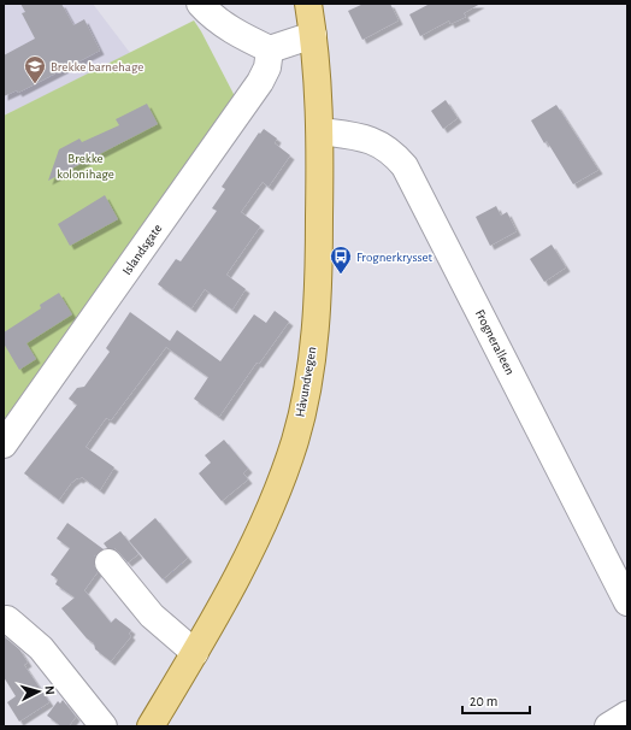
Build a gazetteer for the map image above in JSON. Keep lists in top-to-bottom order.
{
  "streets": {
    "main road": ["Håvundvegen"],
    "street": ["Islandsgate", "Frogneralleen"]
  },
  "crossings": [
    ["Frogneralleen", "Håvundvegen"]
  ],
  "parks": ["Brekke kolonihage"],
  "places": {
    "school or university": ["Brekke barnehage"],
    "bus stop": ["Frognerkrysset"]
  },
  "scale_bar": "20 m",
  "north": "right"
}
